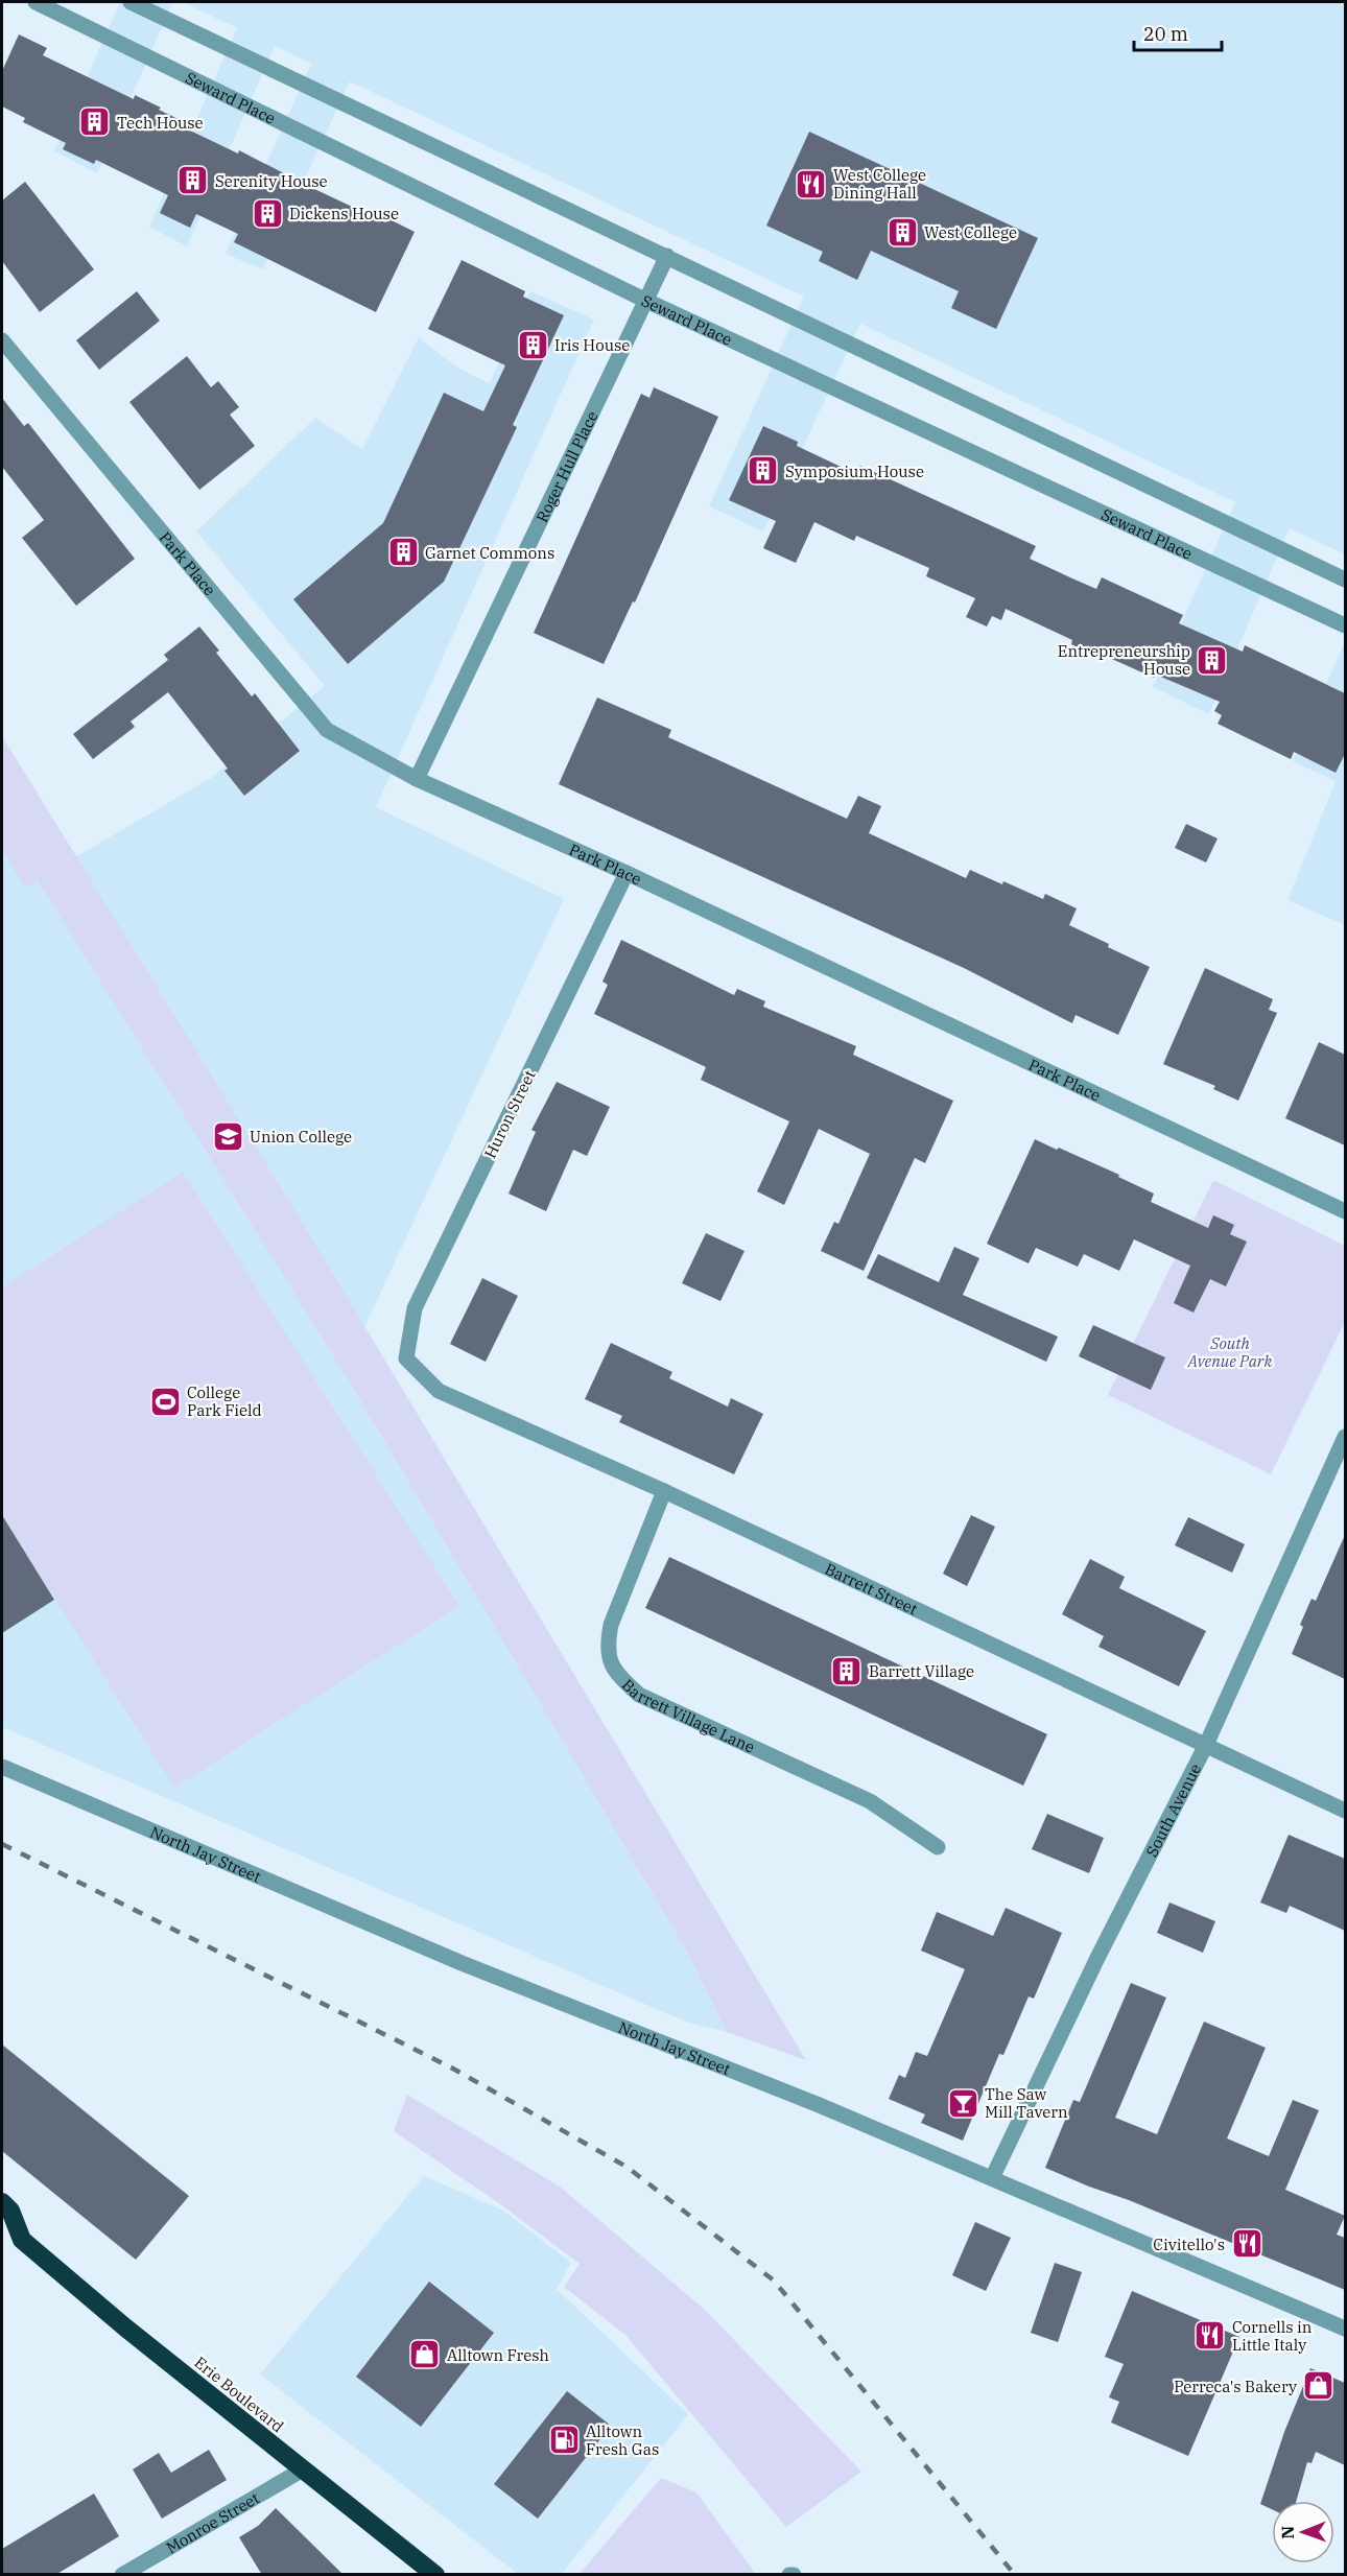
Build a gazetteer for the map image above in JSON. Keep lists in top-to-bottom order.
{
  "streets": {
    "highway": ["Erie Boulevard"],
    "street": [
      "Seward Place",
      "Roger Hull Place",
      "Park Place",
      "Huron Street",
      "Barrett Street",
      "Barrett Village Lane",
      "South Avenue",
      "North Jay Street",
      "Monroe Street"
    ]
  },
  "crossings": [
    ["Seward Place", "Roger Hull Place"],
    ["Roger Hull Place", "Park Place"],
    ["Park Place", "Huron Street"],
    ["Huron Street", "Barrett Street"],
    ["Barrett Street", "Barrett Village Lane"],
    ["Barrett Street", "South Avenue"],
    ["South Avenue", "North Jay Street"],
    ["Erie Boulevard", "Monroe Street"]
  ],
  "parks": ["South Avenue Park"],
  "places": {
    "building": [
      "Tech House",
      "Serenity House",
      "Dickens House",
      "West College",
      "Iris House",
      "Symposium House",
      "Garnet Commons",
      "Entrepreneurship House",
      "Barrett Village"
    ],
    "restaurant": ["West College Dining Hall", "Civitello's", "Cornells in Little Italy"],
    "school or university": ["Union College"],
    "sports": ["College Park Field"],
    "bar": ["The Saw Mill Tavern"],
    "shop": ["Alltown Fresh", "Perreca's Bakery"],
    "fuel station": ["Alltown Fresh Gas"]
  },
  "scale_bar": "20 m",
  "north": "left"
}
